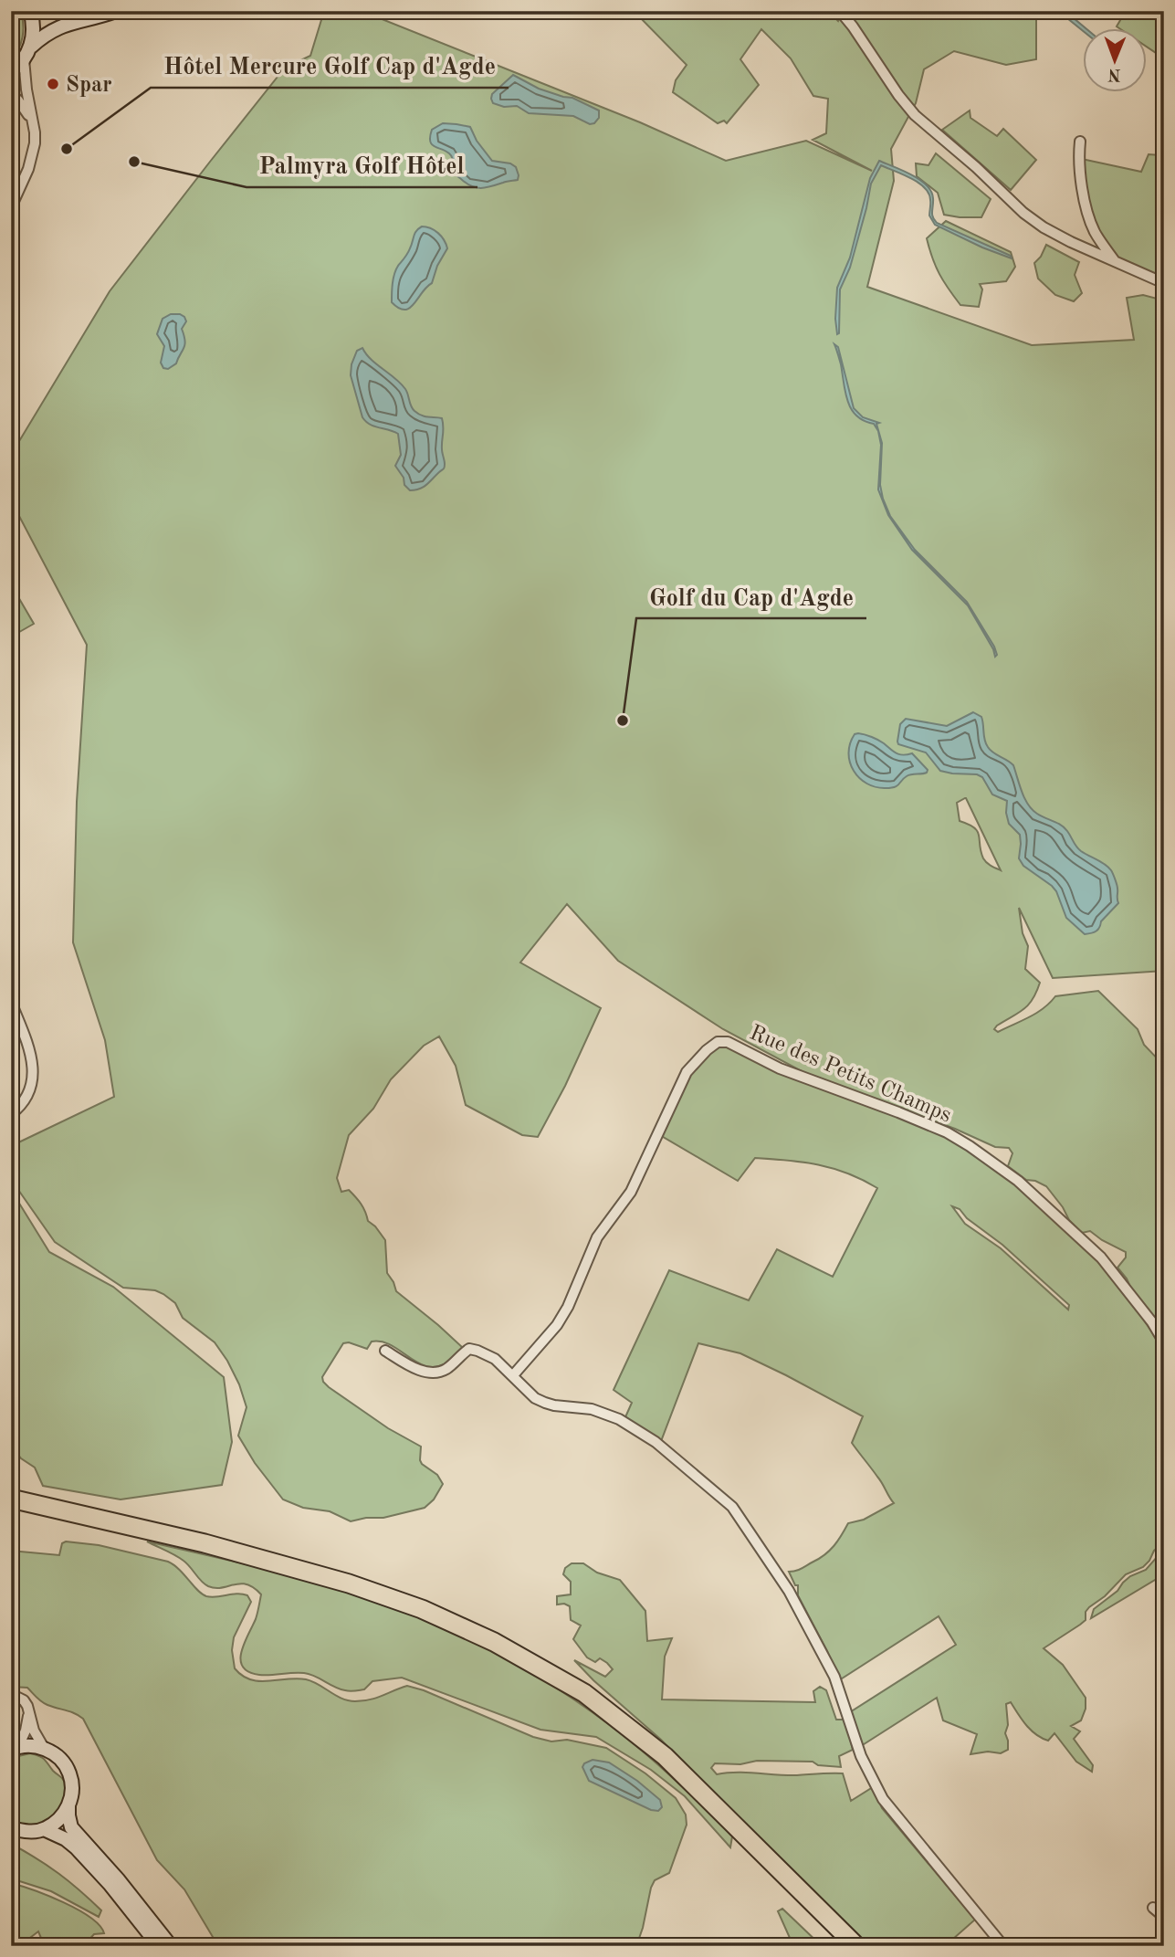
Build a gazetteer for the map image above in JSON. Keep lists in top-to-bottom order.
{
  "streets": {
    "street": ["Rue des Petits Champs"]
  },
  "places": [
    "Spar",
    "Hôtel Mercure Golf Cap d'Agde",
    "Palmyra Golf Hôtel",
    "Golf du Cap d'Agde"
  ],
  "north": "bottom"
}
